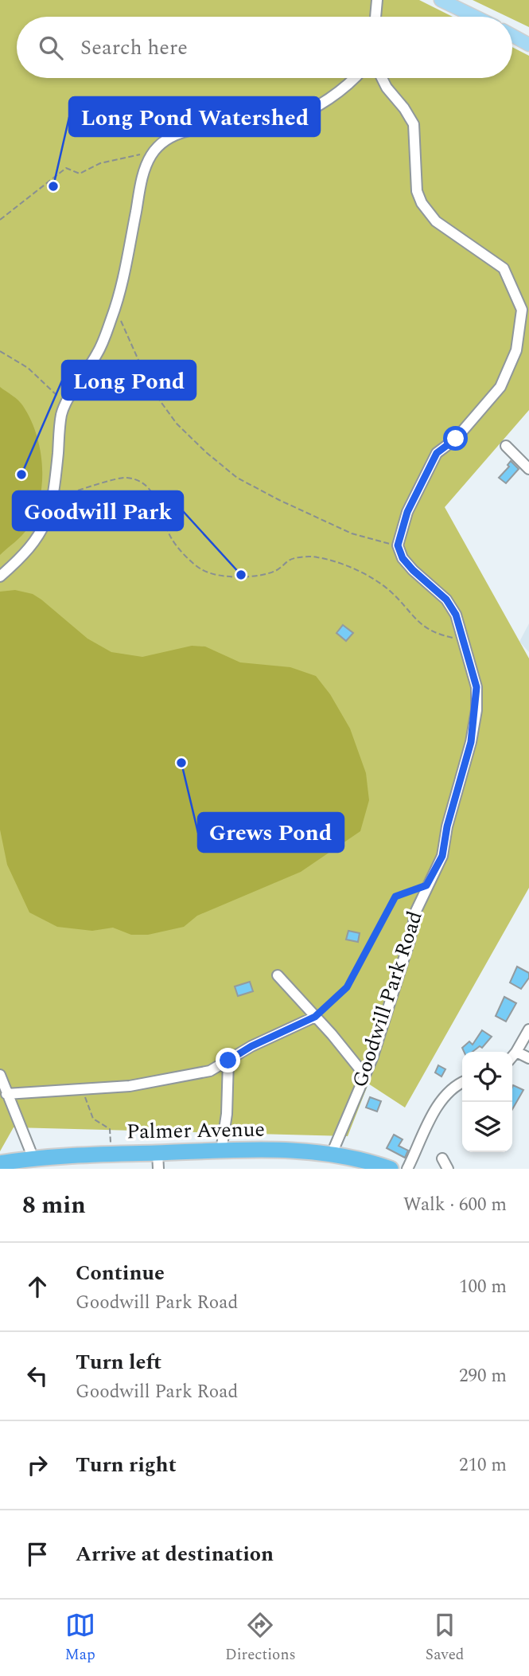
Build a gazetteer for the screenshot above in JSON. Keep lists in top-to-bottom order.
{
  "streets": {
    "highway": ["Palmer Avenue"],
    "street": ["Goodwill Park Road"]
  },
  "crossings": [
    ["Goodwill Park Road", "Palmer Avenue"]
  ],
  "places": [
    "Long Pond Watershed",
    "Long Pond",
    "Goodwill Park",
    "Grews Pond"
  ],
  "page": {
    "search": "Search here",
    "heading": ["8 min", "Walk · 600 m"],
    "list": [
      ["Continue", "Goodwill Park Road", "100 m"],
      ["Turn left", "Goodwill Park Road", "290 m"],
      ["Turn right", "210 m"],
      "Arrive at destination"
    ],
    "nav": ["Map", "Directions", "Saved"]
  }
}
